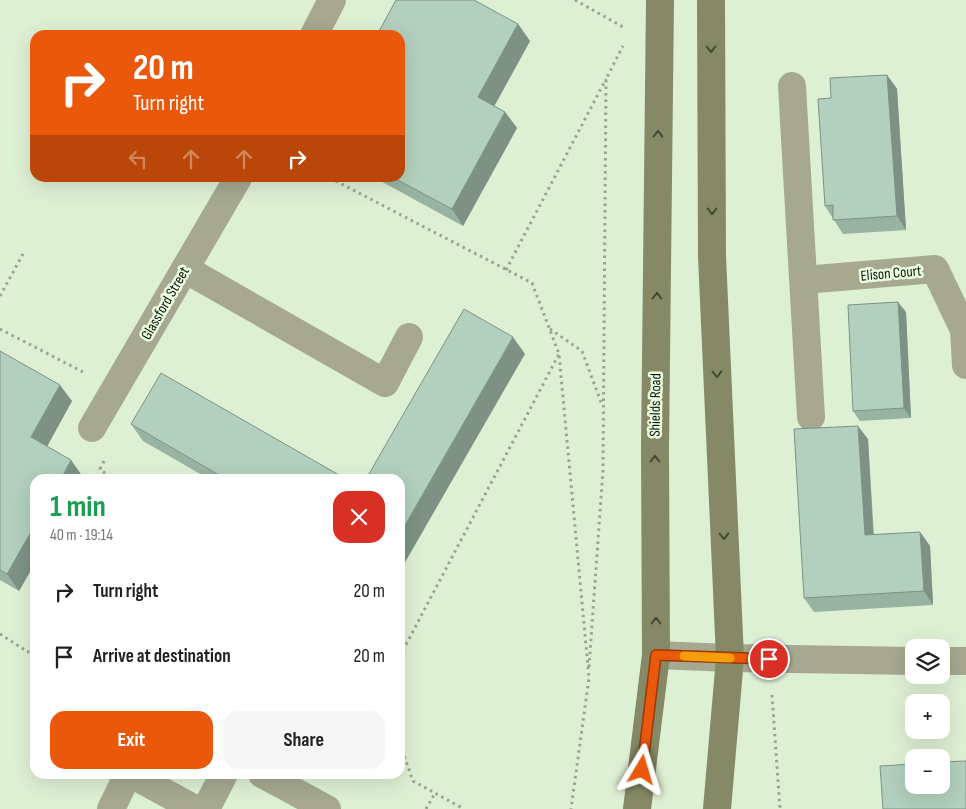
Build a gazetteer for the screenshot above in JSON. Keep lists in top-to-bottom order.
{
  "streets": {
    "main road": ["Shields Road"],
    "street": ["Elison Court", "Glassford Street"]
  },
  "page": {
    "turn": ["20 m", "Turn right"],
    "heading": ["1 min", "40 m · 19:14"],
    "list": [
      {
        "name": "Turn right",
        "value": "20 m"
      },
      {
        "name": "Arrive at destination",
        "value": "20 m"
      }
    ],
    "map_buttons": ["+", "−"],
    "buttons": ["Exit", "Share"]
  }
}
